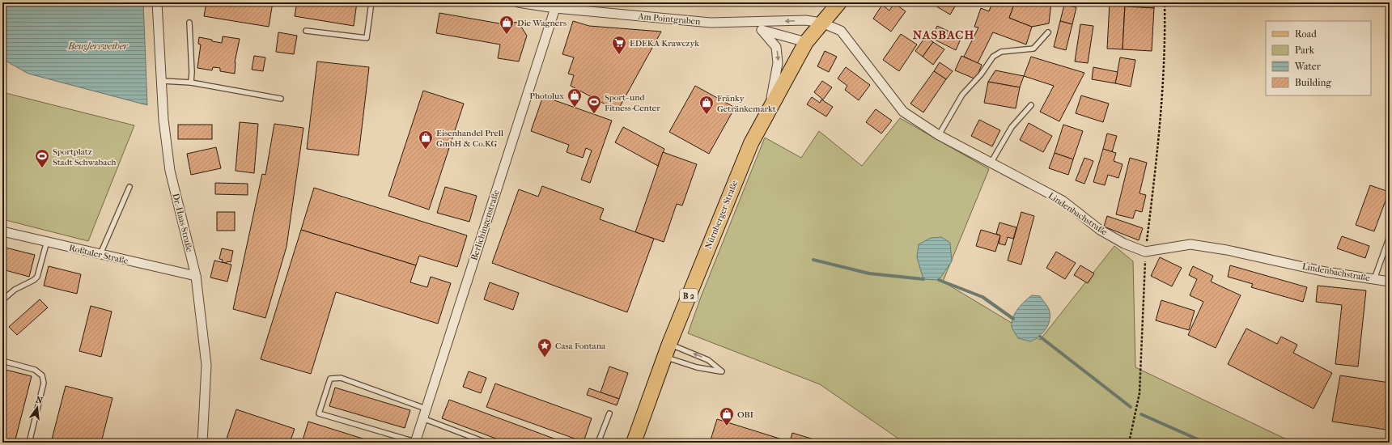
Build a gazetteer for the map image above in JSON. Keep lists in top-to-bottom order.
{
  "streets": {
    "main road": ["Nürnberger Straße", "B 2"],
    "street": [
      "Am Pointgraben",
      "Lindenbachstraße",
      "Dr.-Haas-Straße",
      "Berlichingenstraße",
      "Roßtaler Straße"
    ]
  },
  "crossings": [
    ["Am Pointgraben", "Lindenbachstraße"],
    ["Am Pointgraben", "Nürnberger Straße"],
    ["Am Pointgraben", "Berlichingenstraße"],
    ["Lindenbachstraße", "Nürnberger Straße"],
    ["Dr.-Haas-Straße", "Roßtaler Straße"]
  ],
  "districts": ["NASBACH"],
  "water": ["Beuglersweiher"],
  "places": {
    "shop": [
      "Die Wagners",
      "Photolux",
      "Fränky Getränkemarkt",
      "Eisenhandel Prell GmbH & Co.KG",
      "OBI"
    ],
    "supermarket": ["EDEKA Krawczyk"],
    "sports": ["Sport- und Fitness-Center", "Sportplatz Stadt Schwabach"],
    "place": ["Casa Fontana"]
  },
  "legend": [
    "Road",
    "Park",
    "Water",
    "Building"
  ],
  "north": "top"
}
